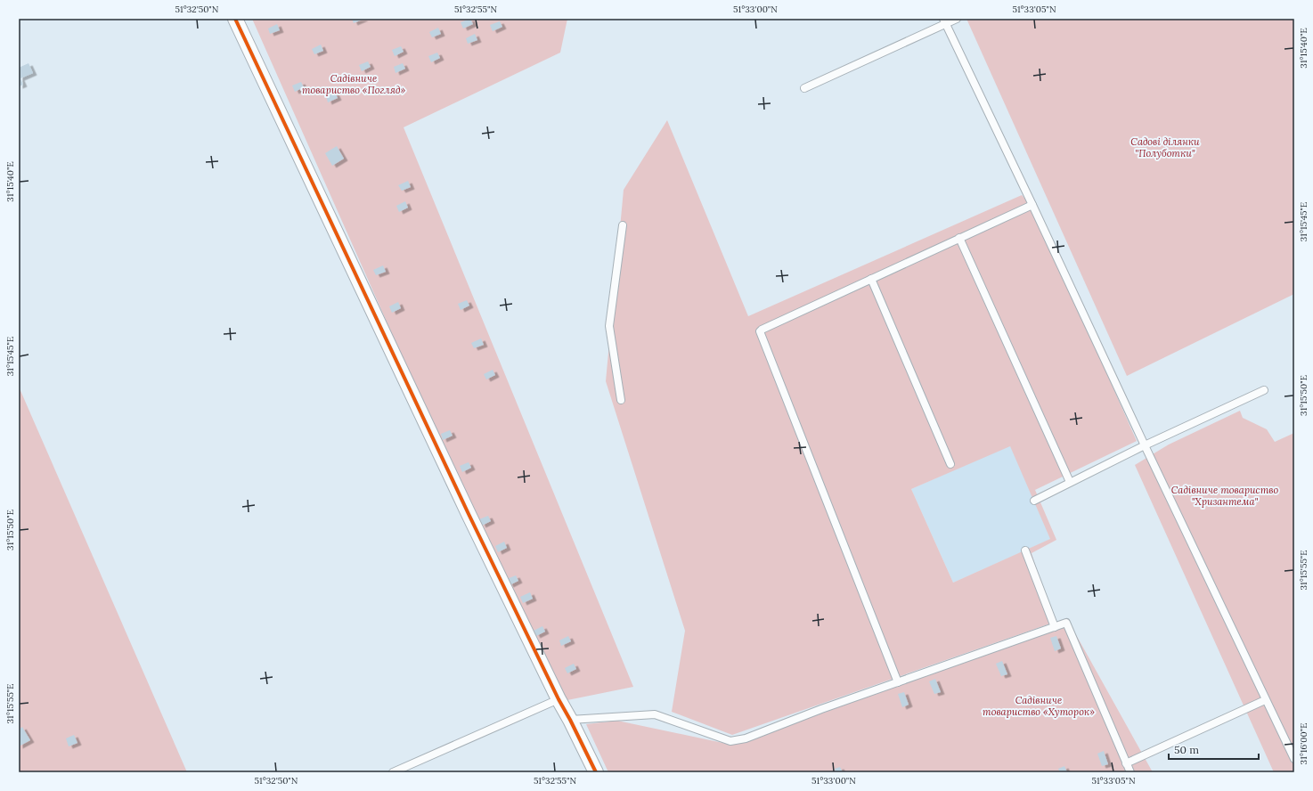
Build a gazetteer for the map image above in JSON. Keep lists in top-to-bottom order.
{
  "parks": [
    "Садівниче товариство «Погляд»",
    "Садові ділянки \"Полуботки\"",
    "Садівниче товариство \"Хризантема\"",
    "Садівниче товариство «Хуторок»"
  ],
  "scale_bar": "50 m",
  "coordinates": [
    "51°32'50\"N",
    "51°32'55\"N",
    "51°33'00\"N",
    "51°33'05\"N",
    "31°15'40\"E",
    "31°15'45\"E",
    "31°15'50\"E",
    "31°15'55\"E",
    "31°16'00\"E"
  ]
}
